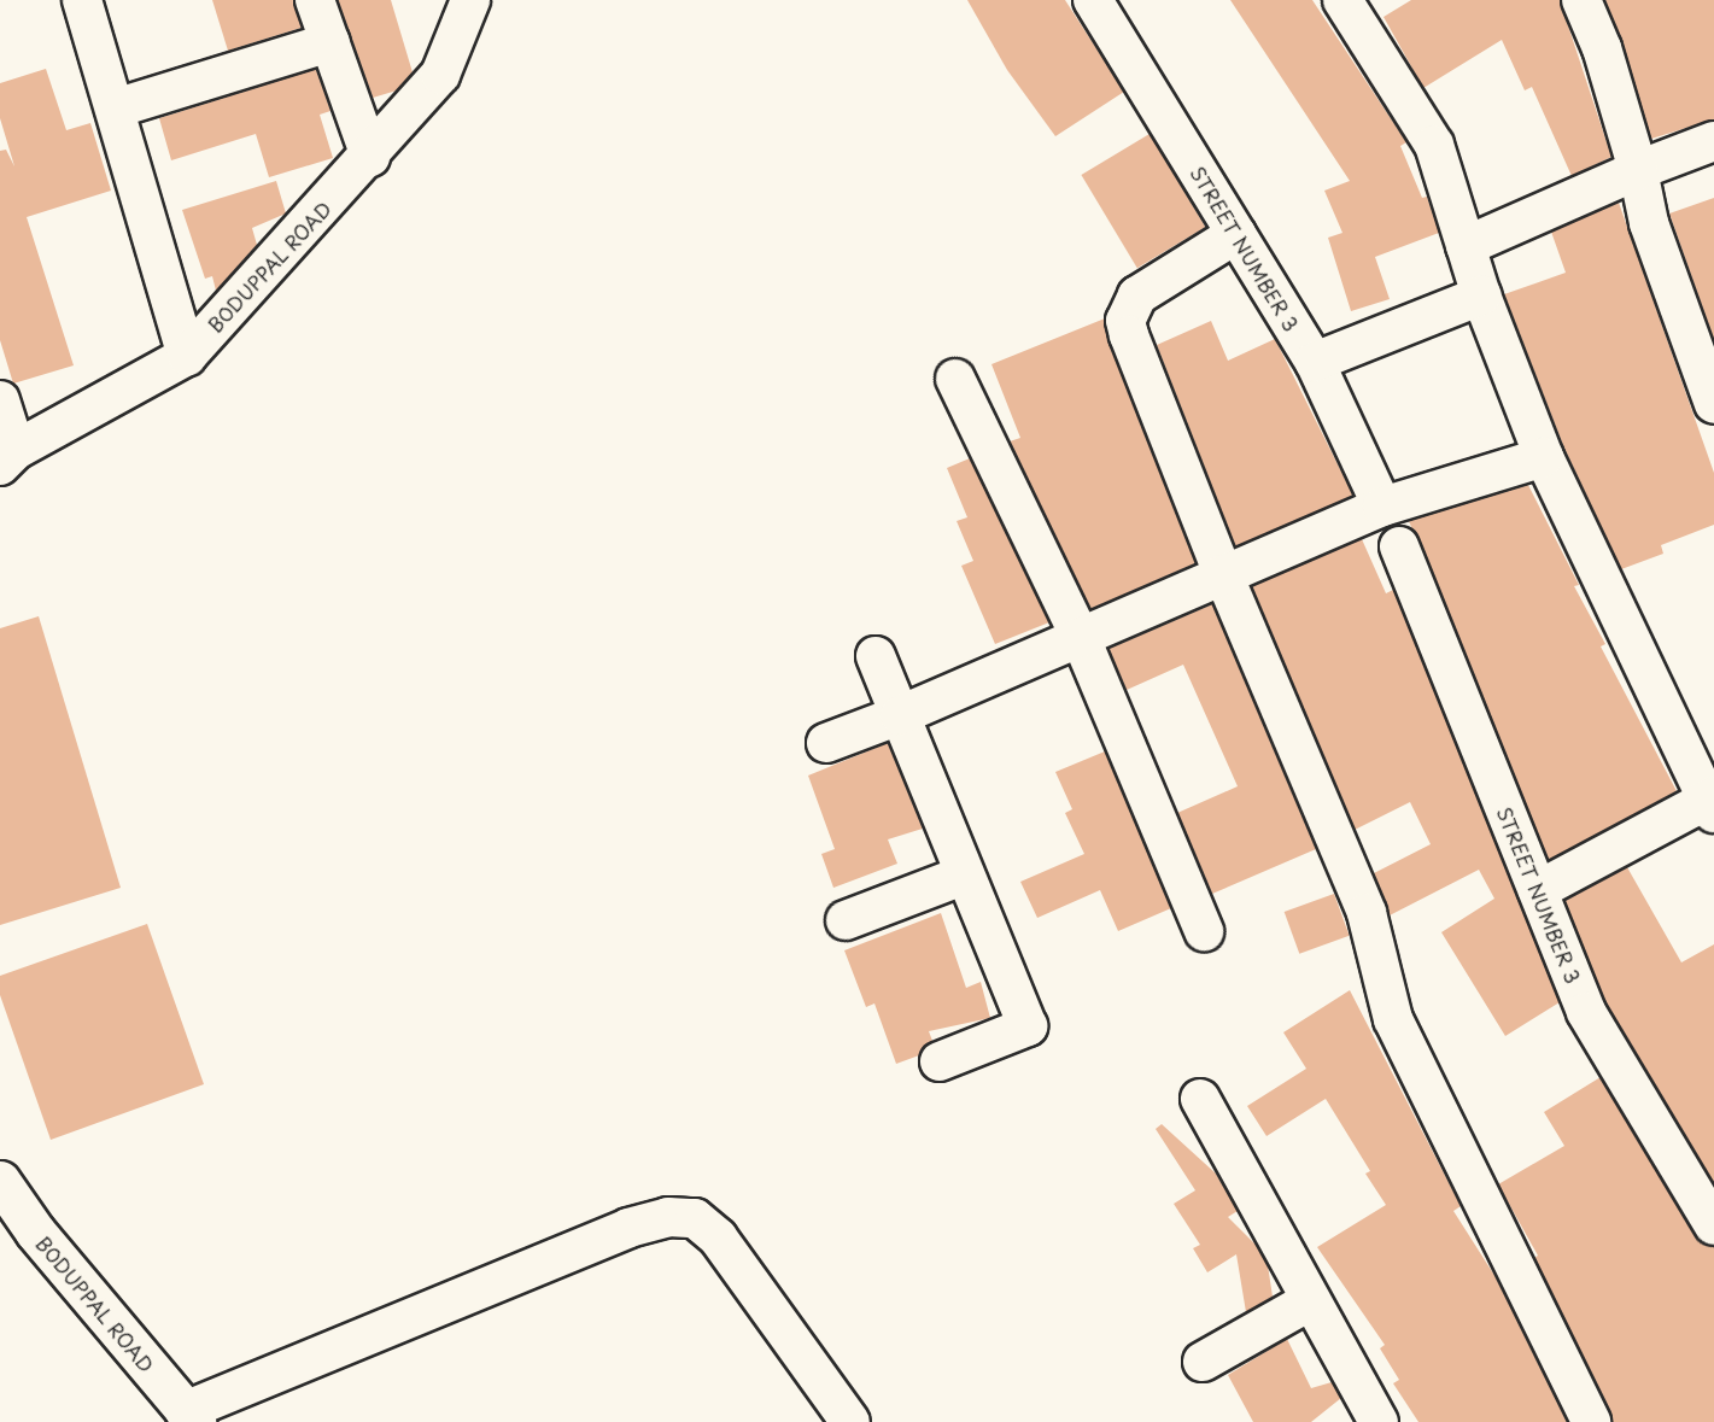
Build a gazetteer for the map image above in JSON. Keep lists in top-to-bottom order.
{
  "streets": {
    "street": ["STREET NUMBER 3", "BODUPPAL ROAD"]
  }
}
